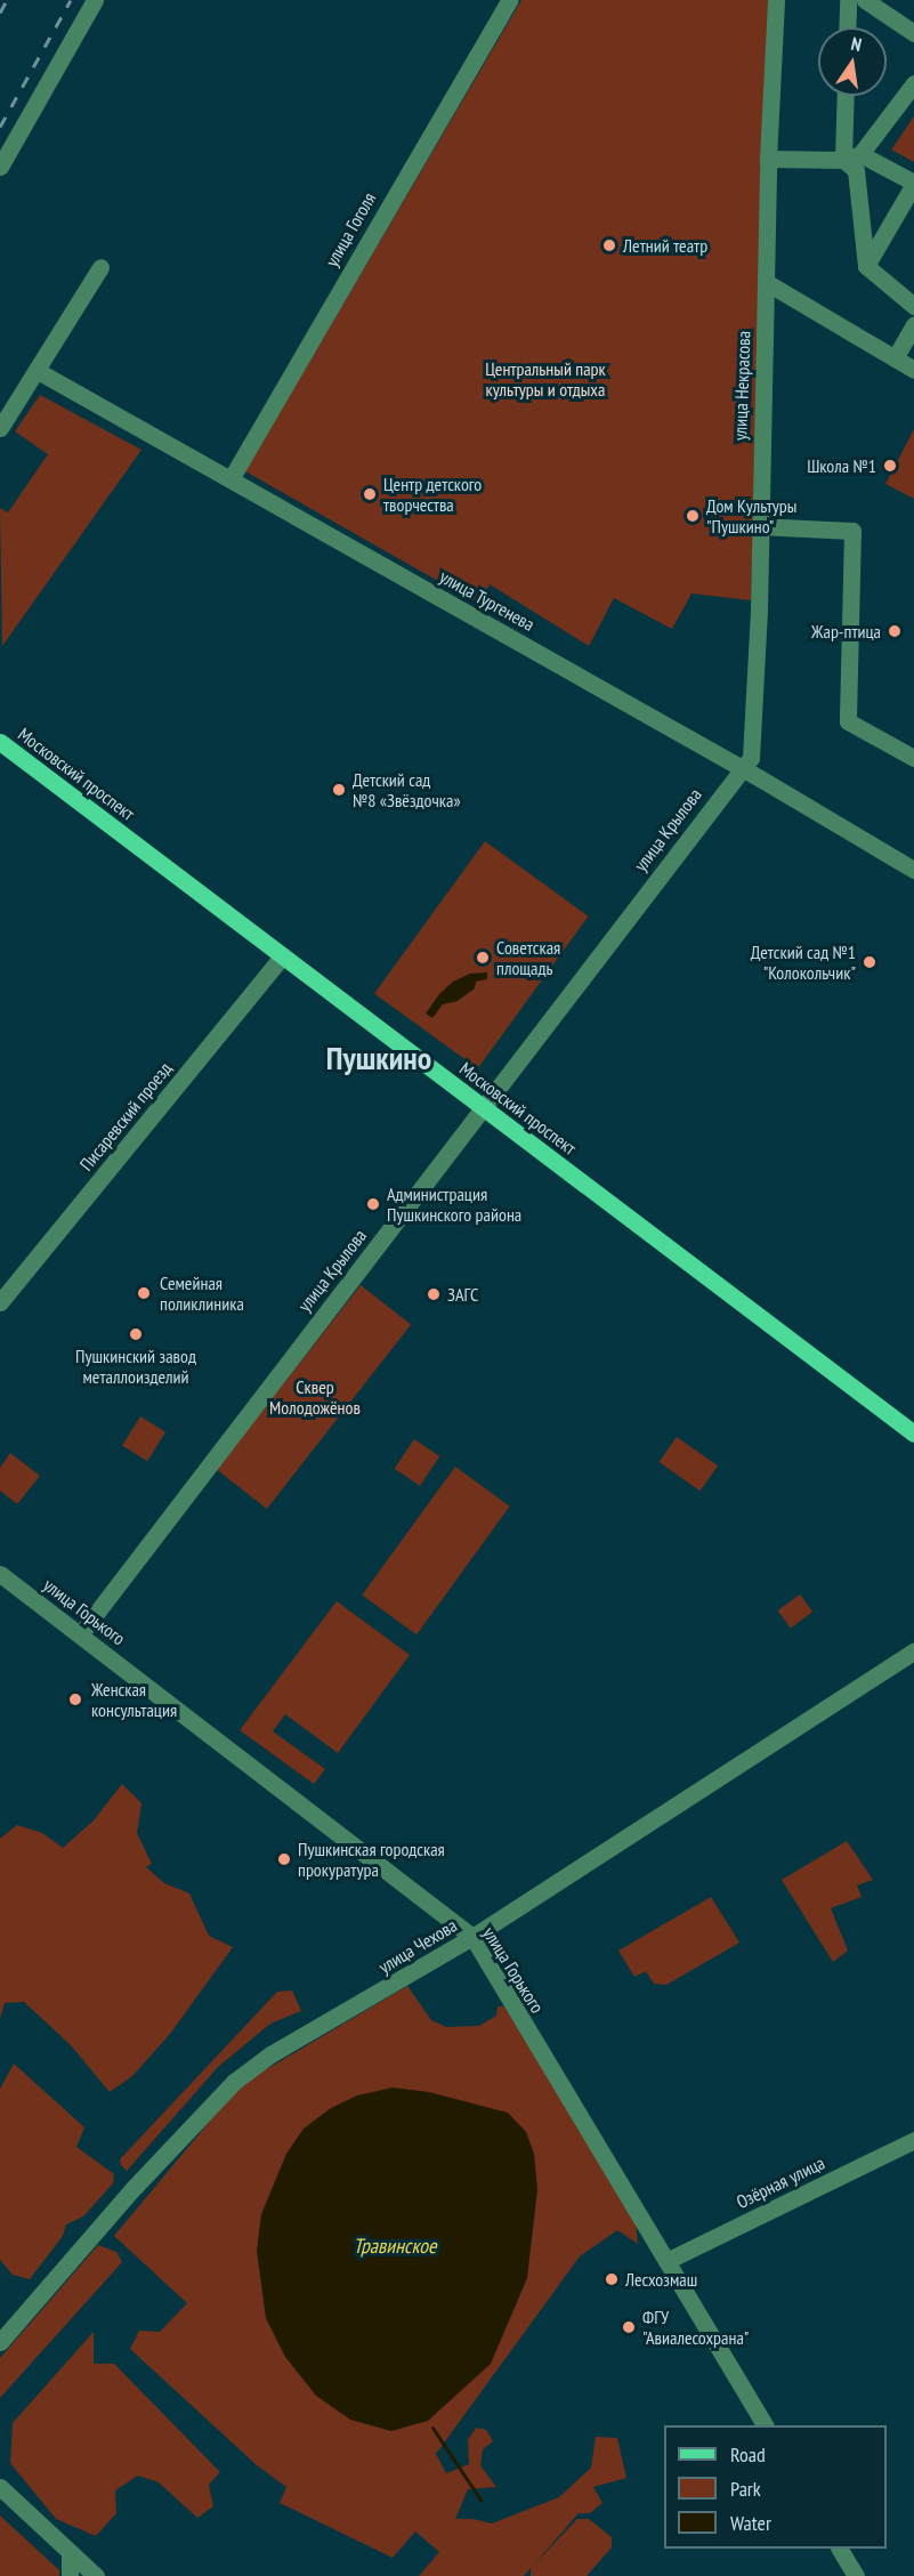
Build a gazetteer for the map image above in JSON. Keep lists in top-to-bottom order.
{
  "streets": {
    "main road": ["Московский проспект"],
    "street": [
      "улица Гоголя",
      "улица Некрасова",
      "улица Тургенева",
      "улица Крылова",
      "Писаревский проезд",
      "улица Горького",
      "улица Чехова",
      "Озёрная улица"
    ]
  },
  "crossings": [
    ["улица Гоголя", "улица Тургенева"],
    ["улица Некрасова", "улица Тургенева"],
    ["улица Некрасова", "улица Крылова"],
    ["улица Тургенева", "улица Крылова"],
    ["Московский проспект", "улица Крылова"],
    ["Московский проспект", "Писаревский проезд"],
    ["улица Крылова", "улица Горького"],
    ["улица Горького", "улица Чехова"],
    ["улица Горького", "Озёрная улица"]
  ],
  "districts": ["Пушкино"],
  "water": ["Травинское"],
  "parks": ["Центральный парк культуры и отдыха", "Сквер Молодожёнов"],
  "places": [
    "Летний театр",
    "Школа №1",
    "Центр детского творчества",
    "Дом Культуры \"Пушкино\"",
    "Жар-птица",
    "Детский сад №8 «Звёздочка»",
    "Советская площадь",
    "Детский сад №1 \"Колокольчик\"",
    "Администрация Пушкинского района",
    "Семейная поликлиника",
    "ЗАГС",
    "Пушкинский завод металлоизделий",
    "Женская консультация",
    "Пушкинская городская прокуратура",
    "Лесхозмаш",
    "ФГУ \"Авиалесохрана\""
  ],
  "legend": ["Road", "Park", "Water"],
  "north": "top"
}
